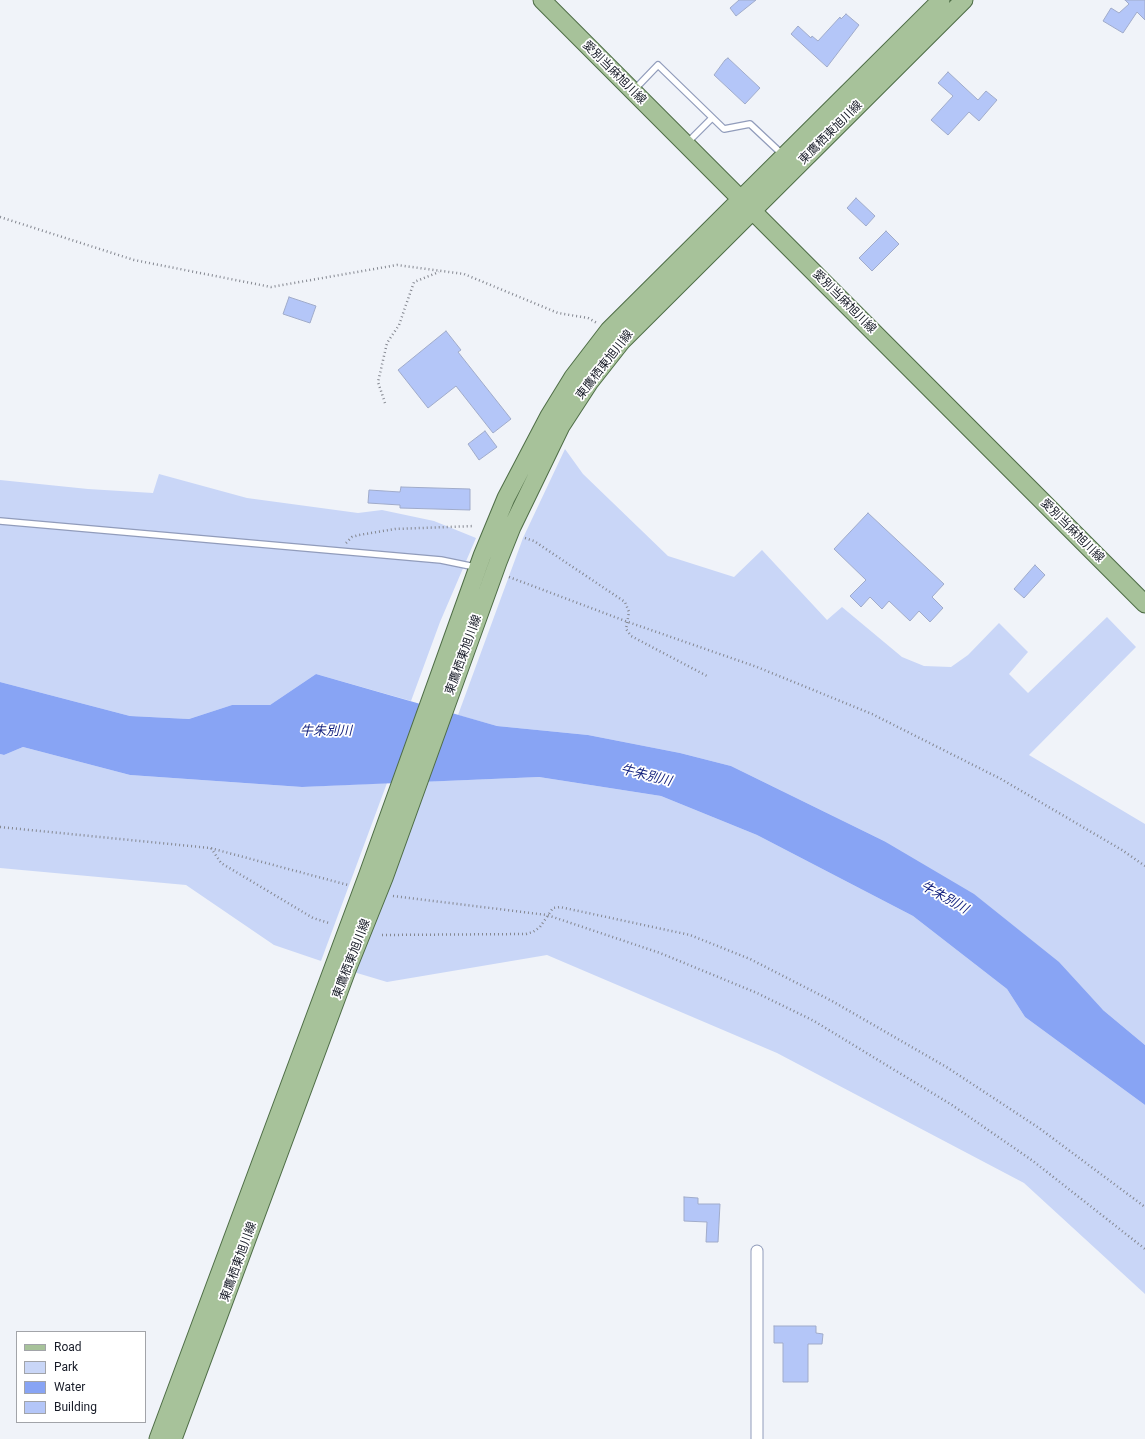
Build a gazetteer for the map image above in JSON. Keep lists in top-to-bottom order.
{
  "streets": {
    "main road": ["愛別当麻旭川線", "東鷹栖東旭川線"]
  },
  "crossings": [
    ["愛別当麻旭川線", "東鷹栖東旭川線"]
  ],
  "water": ["牛朱別川"],
  "legend": [
    "Road",
    "Park",
    "Water",
    "Building"
  ]
}
